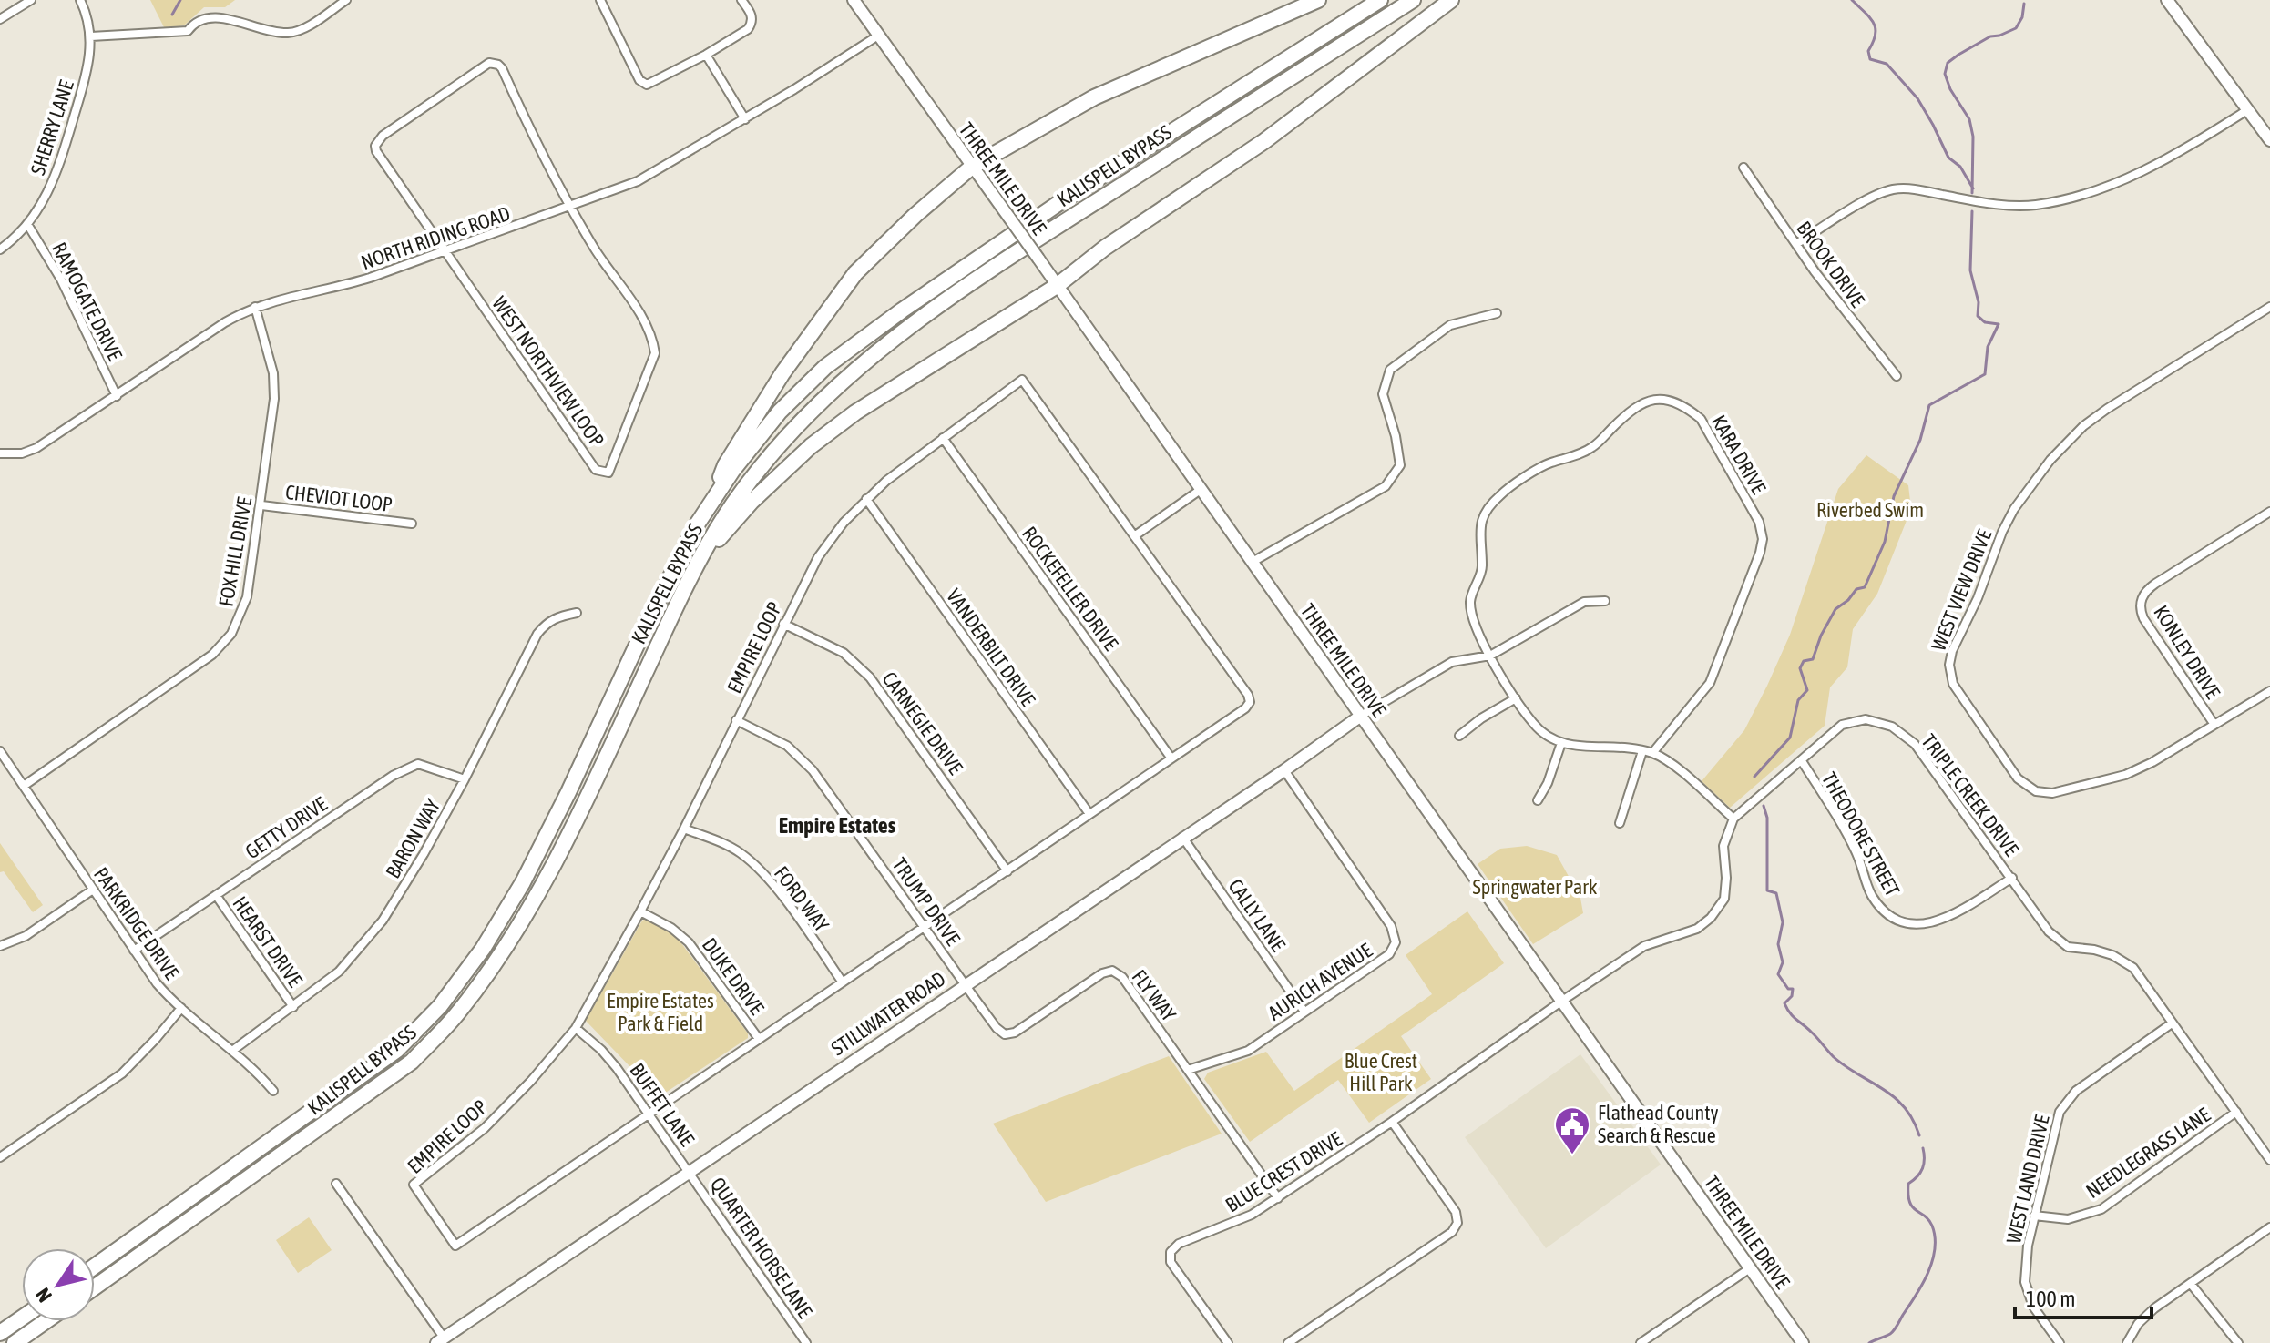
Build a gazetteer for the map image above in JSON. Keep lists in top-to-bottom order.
{
  "streets": {
    "highway": ["KALISPELL BYPASS"],
    "main road": ["THREE MILE DRIVE", "STILLWATER ROAD"],
    "street": [
      "SHERRY LANE",
      "NORTH RIDING ROAD",
      "BROOK DRIVE",
      "RAMOGATE DRIVE",
      "WEST NORTHVIEW LOOP",
      "KARA DRIVE",
      "CHEVIOT LOOP",
      "FOX HILL DRIVE",
      "ROCKEFELLER DRIVE",
      "WEST VIEW DRIVE",
      "EMPIRE LOOP",
      "VANDERBILT DRIVE",
      "KONLEY DRIVE",
      "CARNEGIE DRIVE",
      "TRIPLE CREEK DRIVE",
      "GETTY DRIVE",
      "THEODORE STREET",
      "BARON WAY",
      "FORD WAY",
      "TRUMP DRIVE",
      "CALLY LANE",
      "PARKRIDGE DRIVE",
      "HEARST DRIVE",
      "DUKE DRIVE",
      "AURICH AVENUE",
      "FLY WAY",
      "BUFFET LANE",
      "NEEDLEGRASS LANE",
      "BLUE CREST DRIVE",
      "WEST LAND DRIVE",
      "QUARTER HORSE LANE"
    ]
  },
  "crossings": [
    ["SHERRY LANE", "RAMOGATE DRIVE"],
    ["THREE MILE DRIVE", "NORTH RIDING ROAD"],
    ["THREE MILE DRIVE", "STILLWATER ROAD"],
    ["THREE MILE DRIVE", "BLUE CREST DRIVE"],
    ["NORTH RIDING ROAD", "RAMOGATE DRIVE"],
    ["NORTH RIDING ROAD", "WEST NORTHVIEW LOOP"],
    ["NORTH RIDING ROAD", "FOX HILL DRIVE"],
    ["CHEVIOT LOOP", "FOX HILL DRIVE"],
    ["FOX HILL DRIVE", "PARKRIDGE DRIVE"],
    ["ROCKEFELLER DRIVE", "EMPIRE LOOP"],
    ["WEST VIEW DRIVE", "KONLEY DRIVE"],
    ["EMPIRE LOOP", "VANDERBILT DRIVE"],
    ["EMPIRE LOOP", "CARNEGIE DRIVE"],
    ["EMPIRE LOOP", "FORD WAY"],
    ["EMPIRE LOOP", "TRUMP DRIVE"],
    ["EMPIRE LOOP", "DUKE DRIVE"],
    ["EMPIRE LOOP", "BUFFET LANE"],
    ["TRIPLE CREEK DRIVE", "THEODORE STREET"],
    ["TRIPLE CREEK DRIVE", "NEEDLEGRASS LANE"],
    ["TRIPLE CREEK DRIVE", "WEST LAND DRIVE"],
    ["GETTY DRIVE", "BARON WAY"],
    ["GETTY DRIVE", "PARKRIDGE DRIVE"],
    ["GETTY DRIVE", "HEARST DRIVE"],
    ["BARON WAY", "PARKRIDGE DRIVE"],
    ["BARON WAY", "HEARST DRIVE"],
    ["TRUMP DRIVE", "FLY WAY"],
    ["TRUMP DRIVE", "STILLWATER ROAD"],
    ["CALLY LANE", "AURICH AVENUE"],
    ["CALLY LANE", "STILLWATER ROAD"],
    ["AURICH AVENUE", "FLY WAY"],
    ["AURICH AVENUE", "STILLWATER ROAD"],
    ["FLY WAY", "STILLWATER ROAD"],
    ["FLY WAY", "BLUE CREST DRIVE"],
    ["STILLWATER ROAD", "BUFFET LANE"],
    ["STILLWATER ROAD", "QUARTER HORSE LANE"],
    ["BUFFET LANE", "QUARTER HORSE LANE"],
    ["NEEDLEGRASS LANE", "WEST LAND DRIVE"]
  ],
  "districts": ["Empire Estates"],
  "parks": [
    "Riverbed Swim",
    "Springwater Park",
    "Empire Estates Park & Field",
    "Blue Crest Hill Park"
  ],
  "places": {
    "public building": ["Flathead County Search & Rescue"]
  },
  "scale_bar": "100 m",
  "north": "bottom left"
}
